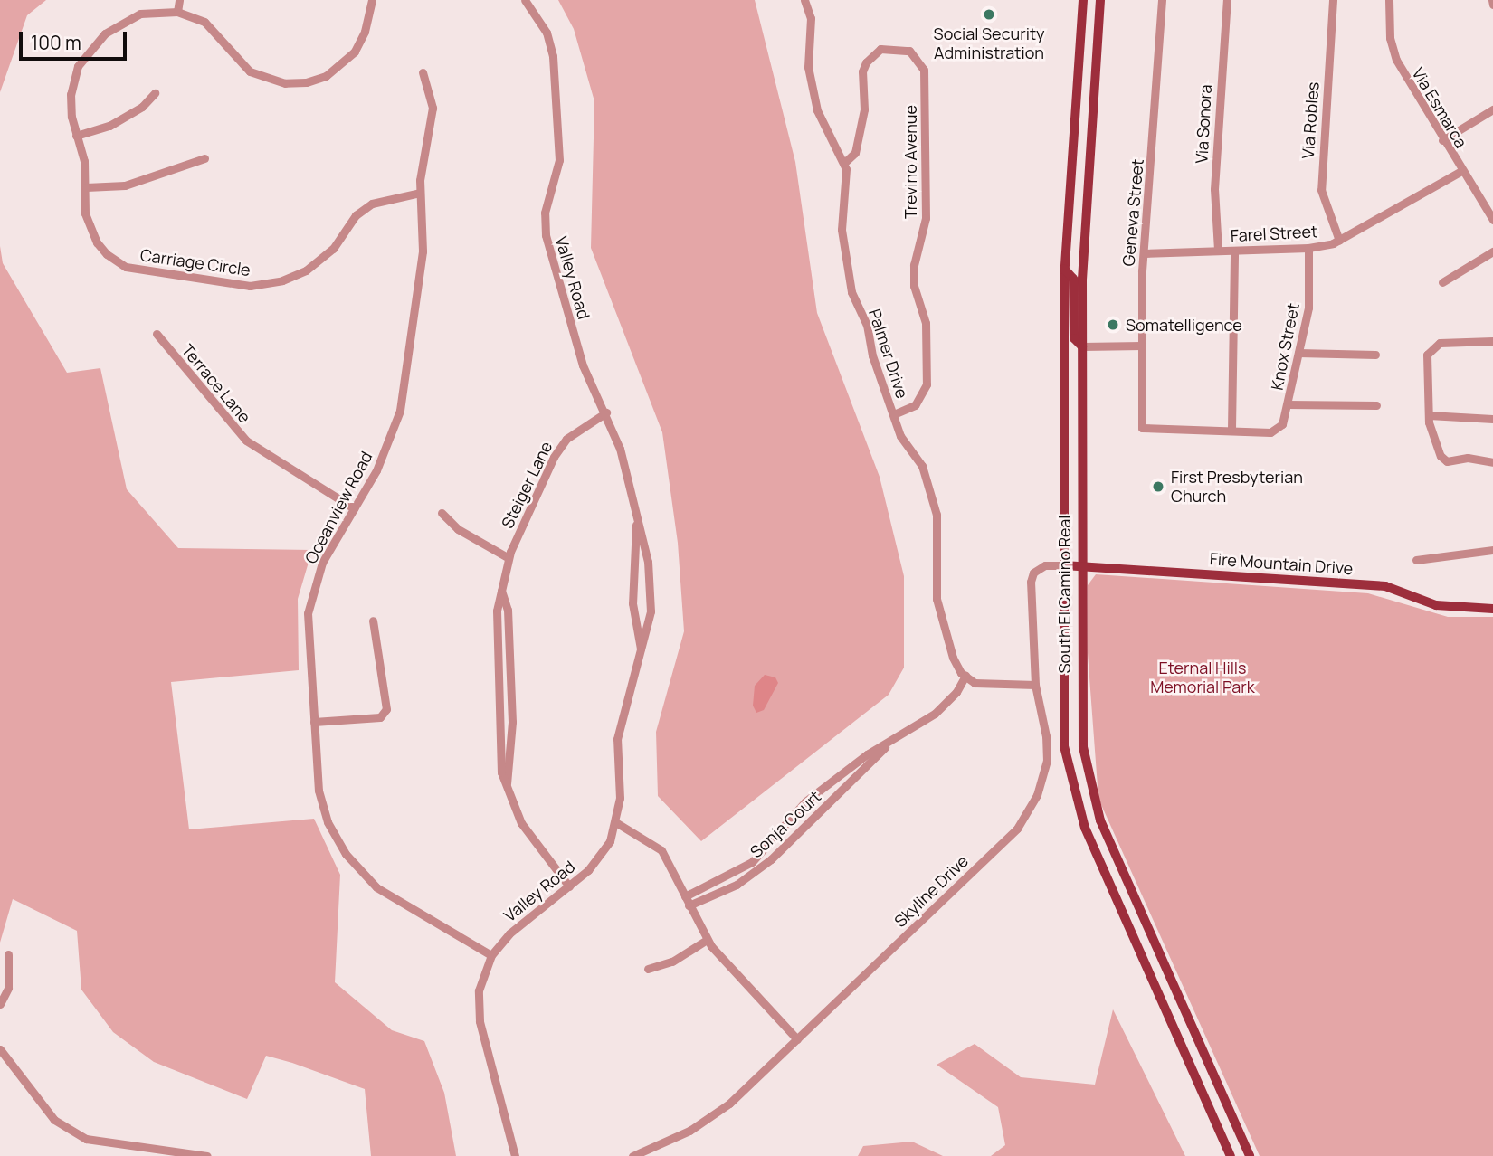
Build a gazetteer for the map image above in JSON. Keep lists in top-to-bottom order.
{
  "streets": {
    "main road": ["Fire Mountain Drive", "South El Camino Real"],
    "street": [
      "Via Esmarca",
      "Via Robles",
      "Via Sonora",
      "Trevino Avenue",
      "Geneva Street",
      "Farel Street",
      "Carriage Circle",
      "Valley Road",
      "Knox Street",
      "Palmer Drive",
      "Terrace Lane",
      "Steiger Lane",
      "Oceanview Road",
      "Sonja Court",
      "Skyline Drive"
    ]
  },
  "crossings": [
    ["Via Esmarca", "Farel Street"],
    ["Via Robles", "Farel Street"],
    ["Via Sonora", "Farel Street"],
    ["Trevino Avenue", "Palmer Drive"],
    ["Geneva Street", "Farel Street"],
    ["Farel Street", "Knox Street"],
    ["Carriage Circle", "Oceanview Road"],
    ["Valley Road", "Steiger Lane"],
    ["Valley Road", "Oceanview Road"],
    ["Palmer Drive", "Sonja Court"],
    ["Terrace Lane", "Oceanview Road"],
    ["Fire Mountain Drive", "South El Camino Real"],
    ["Fire Mountain Drive", "Skyline Drive"],
    ["South El Camino Real", "Skyline Drive"]
  ],
  "parks": ["Eternal Hills Memorial Park"],
  "places": ["Social Security Administration", "Somatelligence", "First Presbyterian Church"],
  "scale_bar": "100 m"
}
